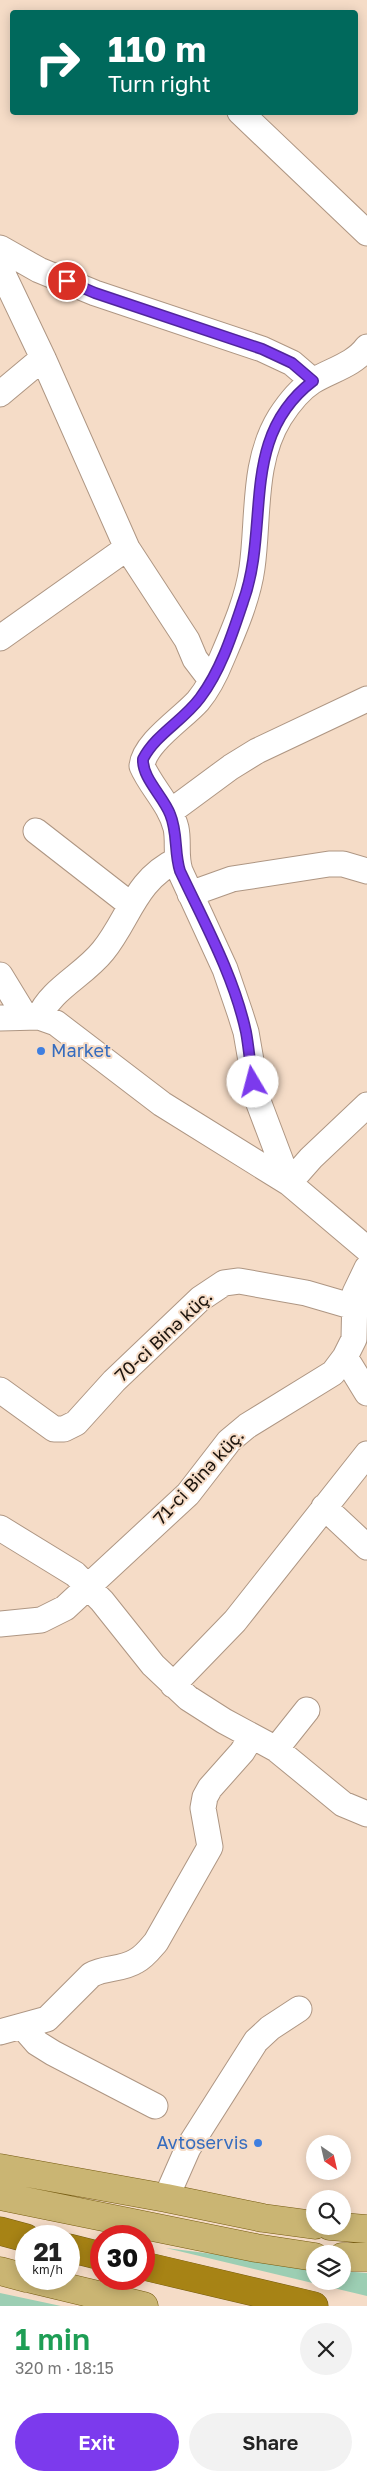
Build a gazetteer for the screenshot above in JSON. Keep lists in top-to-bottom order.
{
  "streets": {
    "street": ["70-ci Binə küç.", "71-ci Binə küç."]
  },
  "crossings": [
    ["70-ci Binə küç.", "71-ci Binə küç."]
  ],
  "places": ["Market", "Avtoservis"],
  "north": "bottom right",
  "page": {
    "turn": ["110 m", "Turn right"],
    "speed": "21 km/h",
    "limit": "30",
    "heading": ["1 min", "320 m · 18:15"],
    "buttons": ["Exit", "Share"]
  }
}
